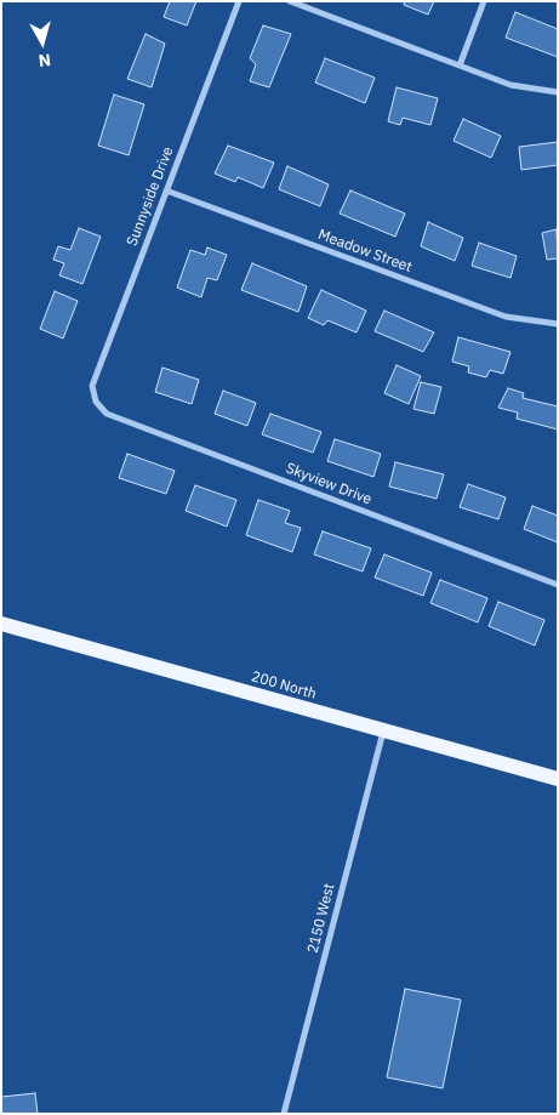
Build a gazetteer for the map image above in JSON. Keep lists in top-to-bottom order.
{
  "streets": {
    "main road": ["200 North"],
    "street": [
      "Sunnyside Drive",
      "Meadow Street",
      "Skyview Drive",
      "2150 West"
    ]
  },
  "crossings": [
    ["Sunnyside Drive", "Meadow Street"],
    ["Sunnyside Drive", "Skyview Drive"],
    ["200 North", "2150 West"]
  ],
  "north": "bottom"
}
